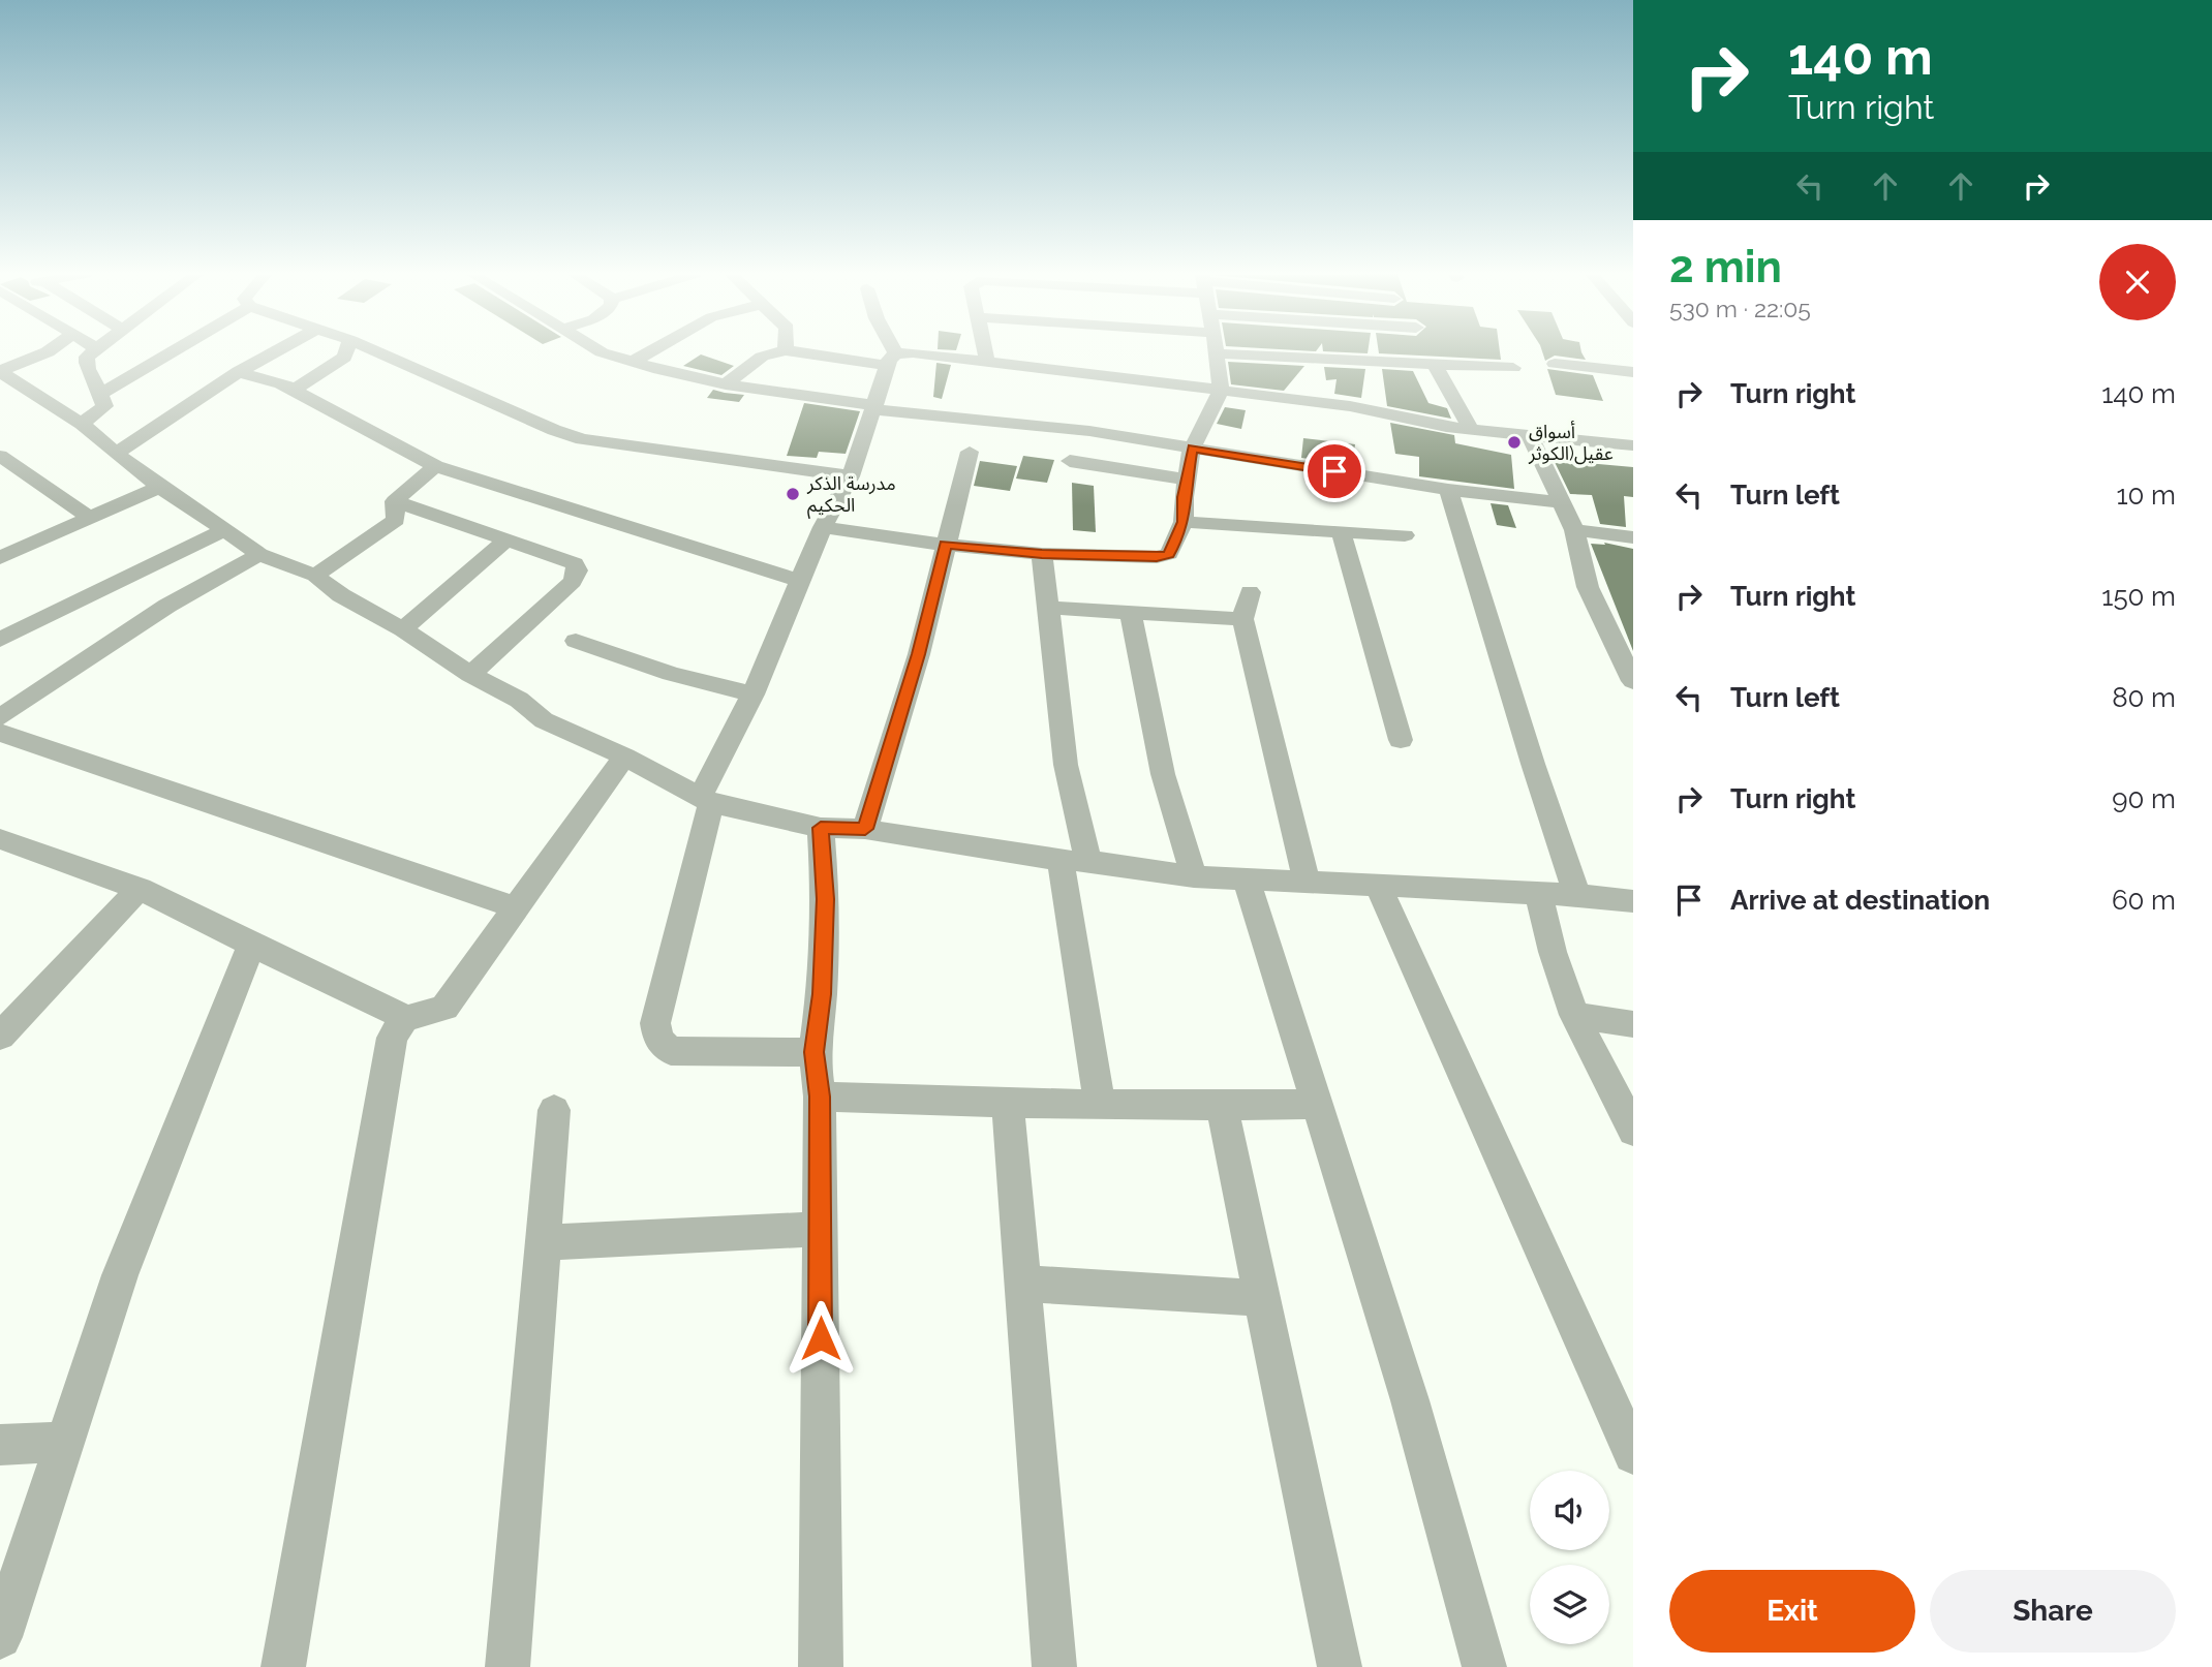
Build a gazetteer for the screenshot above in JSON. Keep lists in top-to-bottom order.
{
  "places": ["أسواق عقيل(الكوثر", "مدرسة الذكر الحكيم"],
  "page": {
    "turn": ["140 m", "Turn right"],
    "heading": ["2 min", "530 m · 22:05"],
    "list": [
      {
        "name": "Turn right",
        "value": "140 m"
      },
      {
        "name": "Turn left",
        "value": "10 m"
      },
      {
        "name": "Turn right",
        "value": "150 m"
      },
      {
        "name": "Turn left",
        "value": "80 m"
      },
      {
        "name": "Turn right",
        "value": "90 m"
      },
      {
        "name": "Arrive at destination",
        "value": "60 m"
      }
    ],
    "buttons": ["Exit", "Share"]
  }
}
